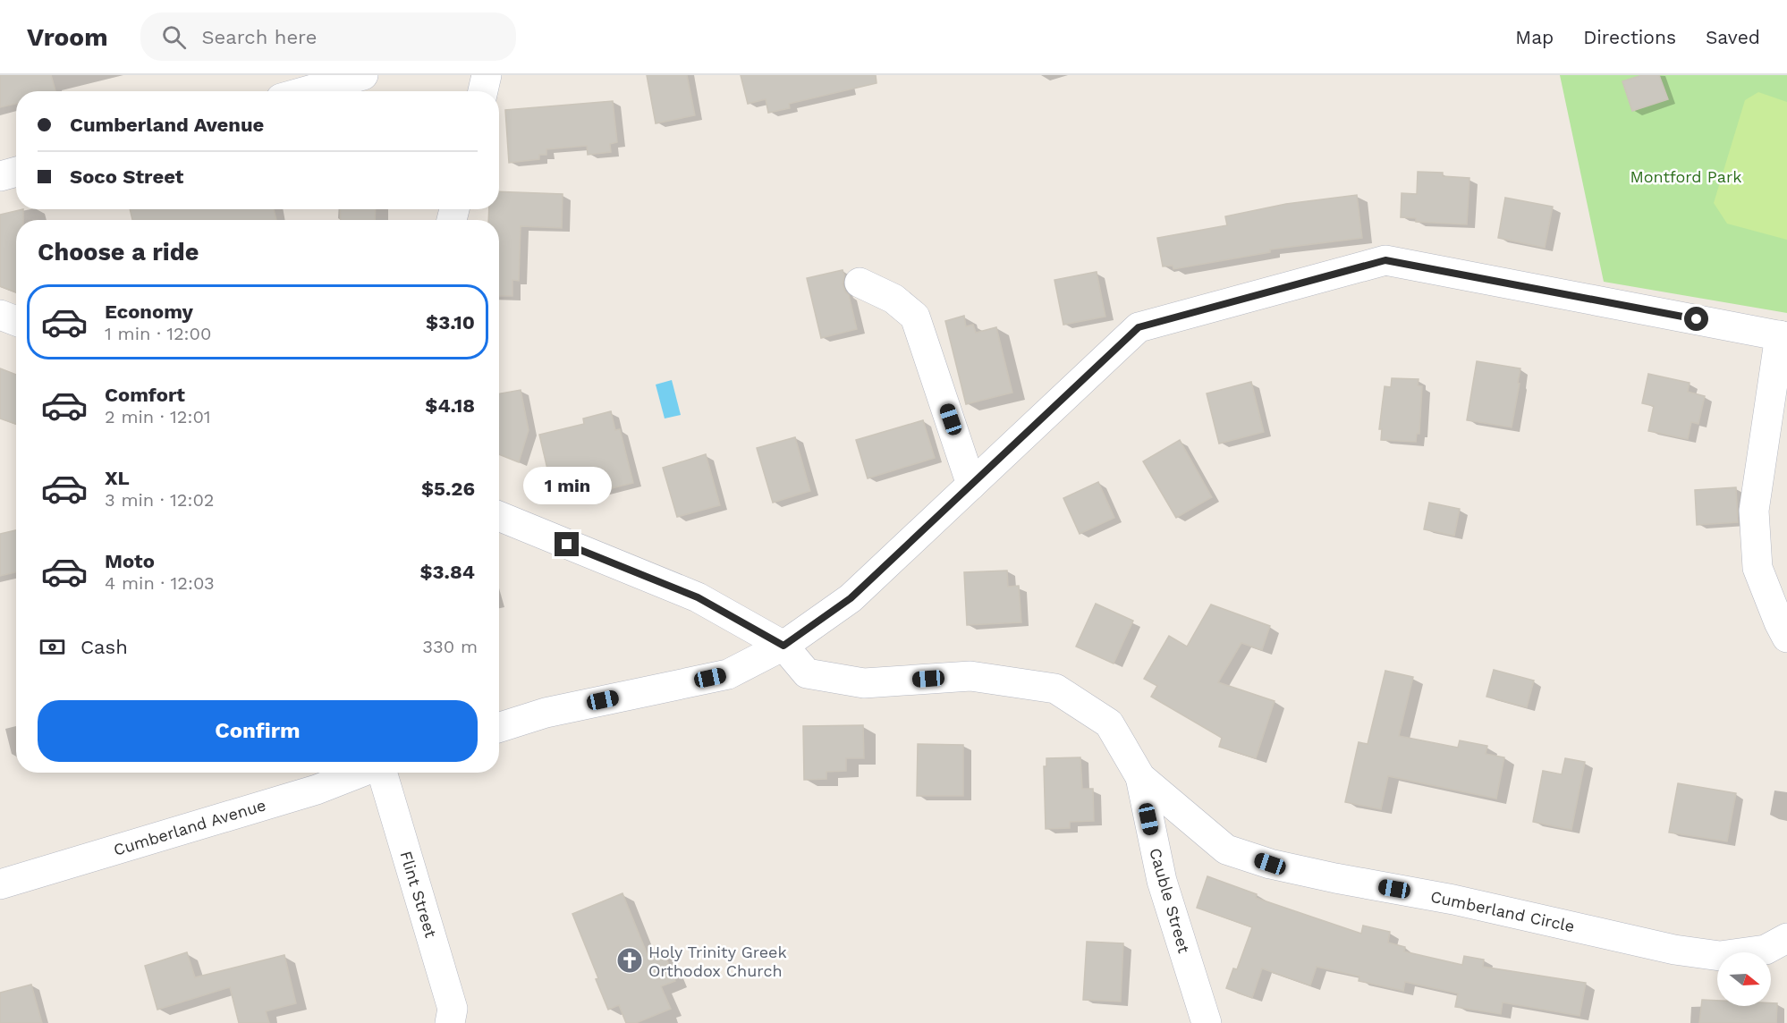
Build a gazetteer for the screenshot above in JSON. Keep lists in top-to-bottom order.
{
  "streets": {
    "street": [
      "Cumberland Avenue",
      "Flint Street",
      "Cauble Street",
      "Cumberland Circle"
    ]
  },
  "crossings": [
    ["Cauble Street", "Cumberland Circle"]
  ],
  "parks": ["Montford Park"],
  "places": {
    "church": ["Holy Trinity Greek Orthodox Church"]
  },
  "north": "right",
  "page": {
    "header": "Vroom",
    "search": "Search here",
    "nav": ["Map", "Directions", "Saved"],
    "banner": ["Cumberland Avenue", "Soco Street"],
    "heading": "Choose a ride",
    "list": [
      {
        "name": "Economy",
        "note": "1 min · 12:00",
        "value": "$3.10"
      },
      {
        "name": "Comfort",
        "note": "2 min · 12:01",
        "value": "$4.18"
      },
      {
        "name": "XL",
        "note": "3 min · 12:02",
        "value": "$5.26"
      },
      {
        "name": "Moto",
        "note": "4 min · 12:03",
        "value": "$3.84"
      }
    ],
    "bubble": "1 min",
    "pay": ["Cash", "330 m"],
    "buttons": "Confirm"
  }
}
